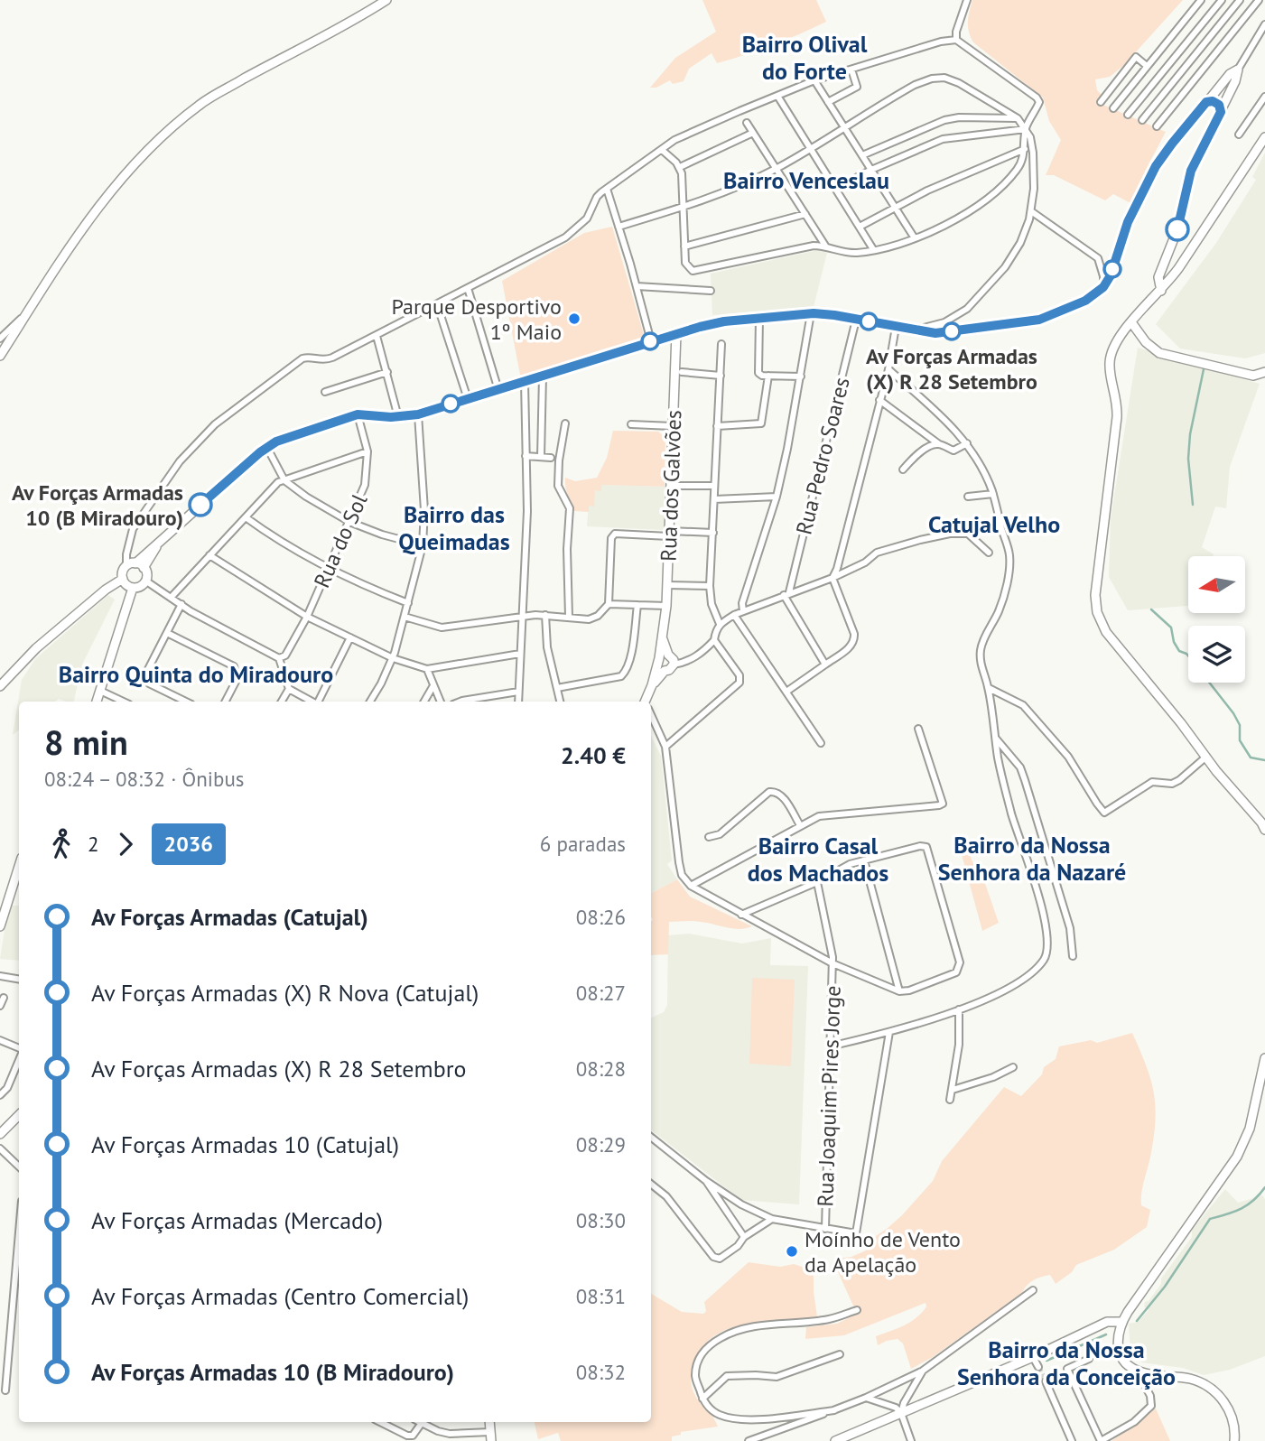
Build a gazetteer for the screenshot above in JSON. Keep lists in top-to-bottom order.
{
  "streets": {
    "street": [
      "Rua Pedro Soares",
      "Rua dos Galvões",
      "Rua do Sol",
      "Rua Joaquim Pires Jorge"
    ]
  },
  "districts": [
    "Bairro Olival do Forte",
    "Bairro Venceslau",
    "Bairro das Queimadas",
    "Catujal Velho",
    "Bairro Quinta do Miradouro",
    "Bairro da Nossa Senhora da Nazaré",
    "Bairro Casal dos Machados",
    "Bairro da Nossa Senhora da Conceição"
  ],
  "places": [
    "Parque Desportivo 1º Maio",
    "Av Forças Armadas (X) R 28 Setembro",
    "Av Forças Armadas 10 (B Miradouro)",
    "Moínho de Vento da Apelação"
  ],
  "lines": ["bus line 2036"],
  "north": "left",
  "page": {
    "heading": ["8 min", "08:24 – 08:32 · Ônibus", "2.40 €"],
    "legs": ["2", "2036", "6 paradas"],
    "list": [
      {
        "name": "Av Forças Armadas (Catujal)",
        "value": "08:26"
      },
      {
        "name": "Av Forças Armadas (X) R Nova (Catujal)",
        "value": "08:27"
      },
      {
        "name": "Av Forças Armadas (X) R 28 Setembro",
        "value": "08:28"
      },
      {
        "name": "Av Forças Armadas 10 (Catujal)",
        "value": "08:29"
      },
      {
        "name": "Av Forças Armadas (Mercado)",
        "value": "08:30"
      },
      {
        "name": "Av Forças Armadas (Centro Comercial)",
        "value": "08:31"
      },
      {
        "name": "Av Forças Armadas 10 (B Miradouro)",
        "value": "08:32"
      }
    ]
  }
}
